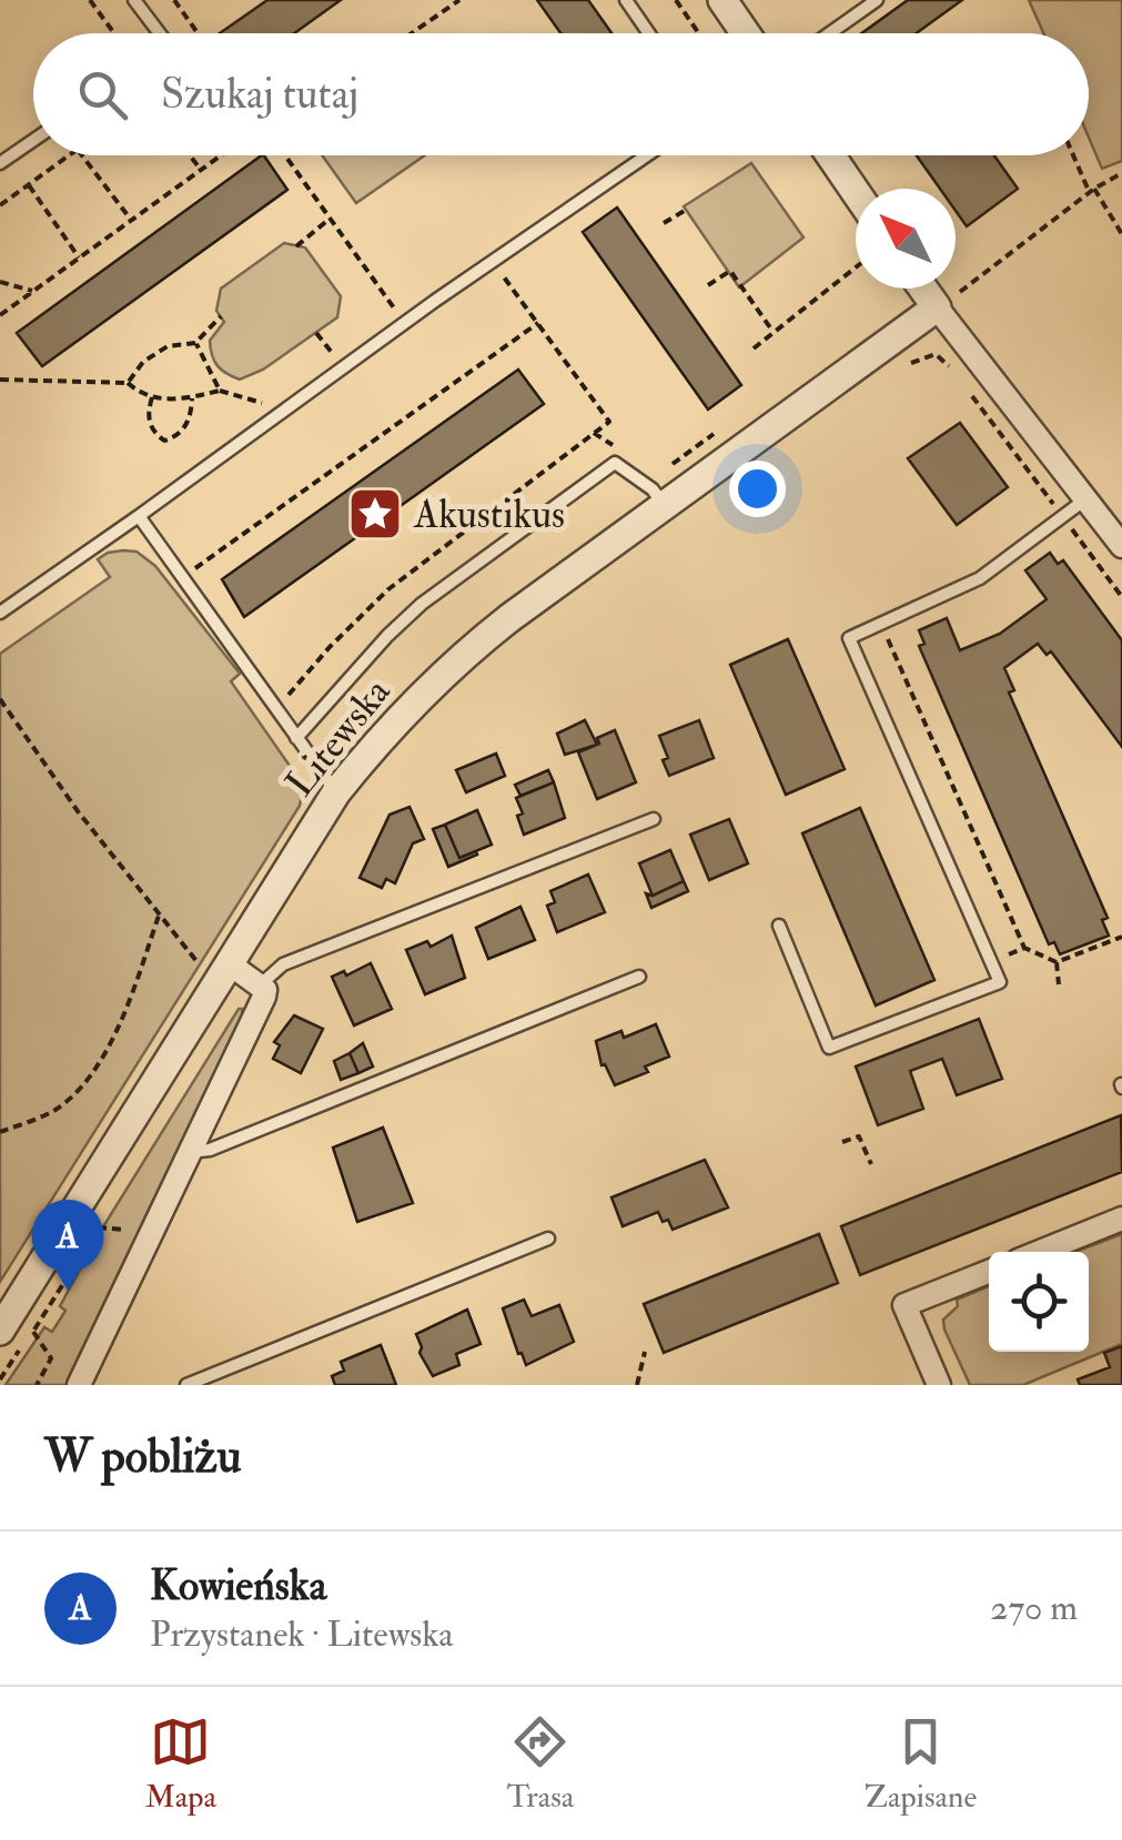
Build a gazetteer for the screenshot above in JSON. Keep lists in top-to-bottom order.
{
  "streets": {
    "street": ["Litewska"]
  },
  "places": {
    "place": ["Akustikus"]
  },
  "north": "top left",
  "page": {
    "search": "Szukaj tutaj",
    "pins": "A",
    "heading": "W pobliżu",
    "list": [
      {
        "mark": "A",
        "name": "Kowieńska",
        "note": "Przystanek · Litewska",
        "value": "270 m"
      }
    ],
    "nav": ["Mapa", "Trasa", "Zapisane"]
  }
}
